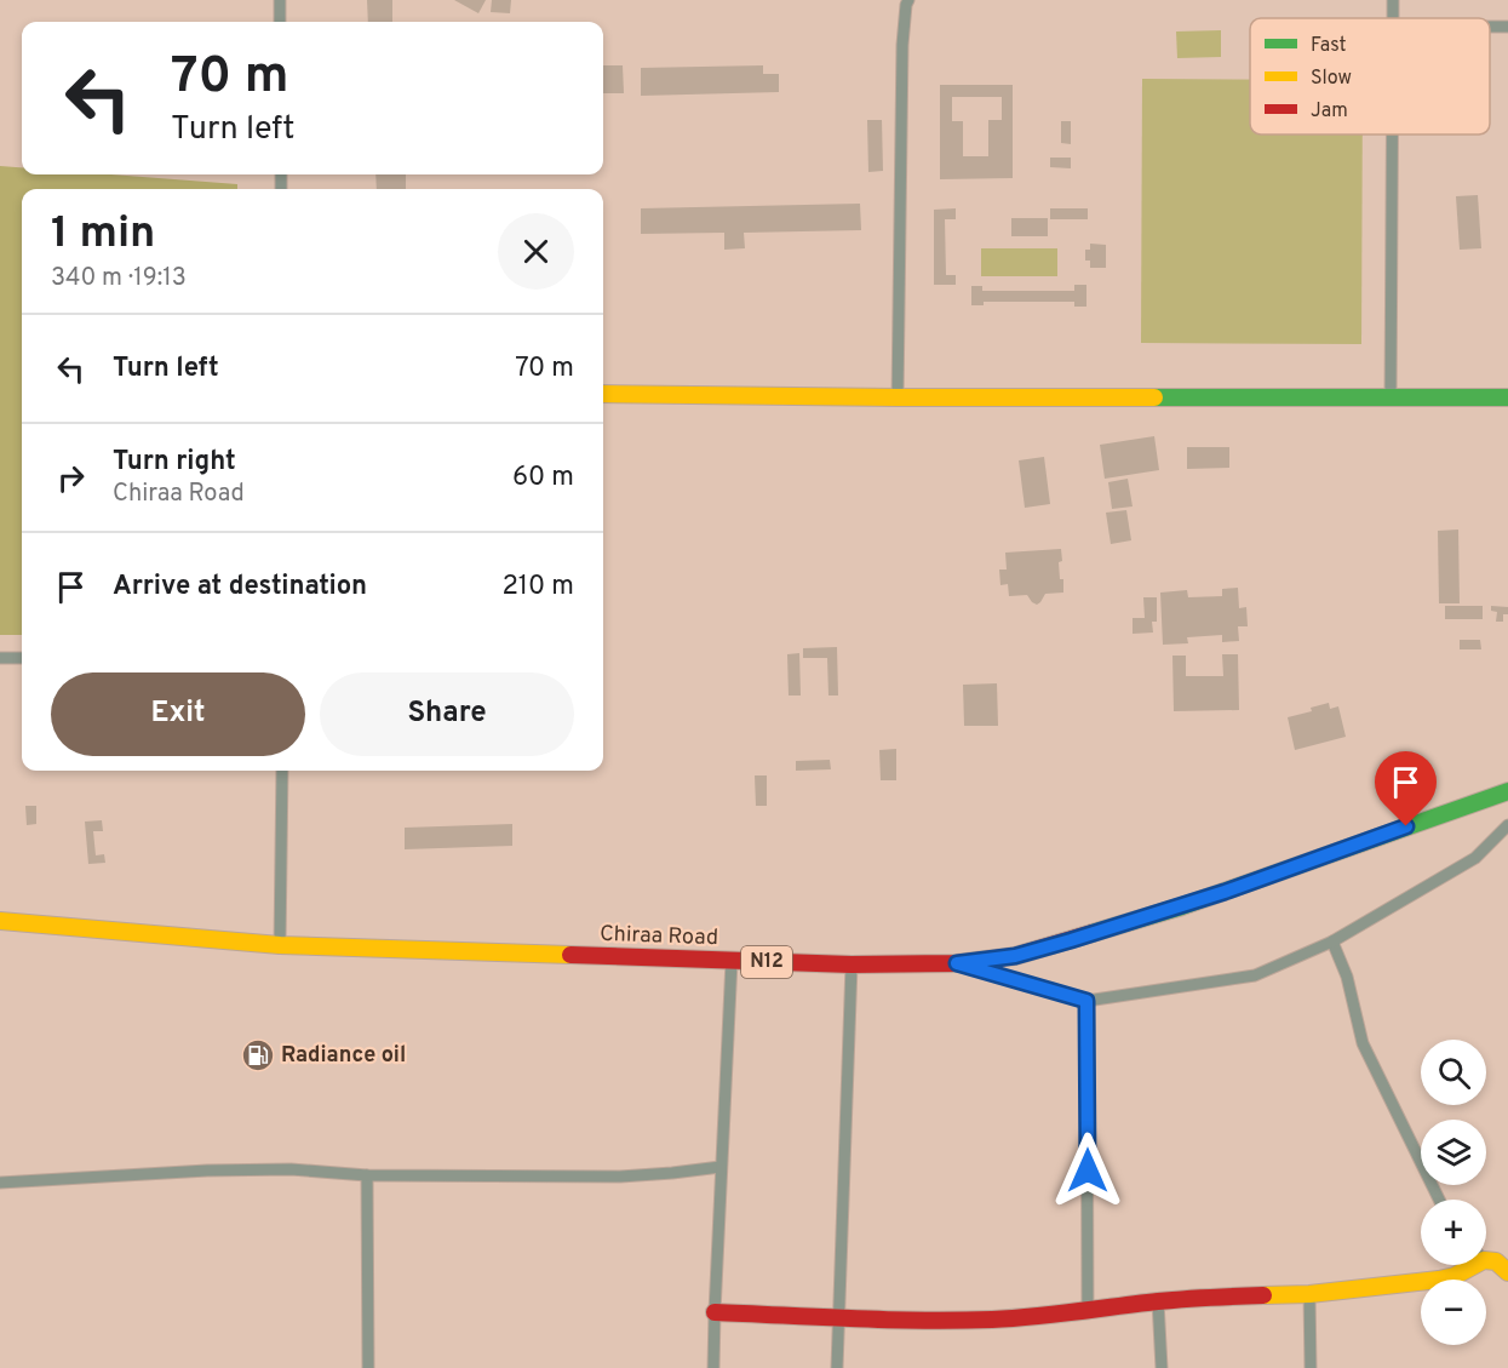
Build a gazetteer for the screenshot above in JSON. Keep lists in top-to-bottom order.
{
  "streets": {
    "main road": ["Chiraa Road", "N12"]
  },
  "places": {
    "fuel station": ["Radiance oil"]
  },
  "legend": ["Fast", "Slow", "Jam"],
  "page": {
    "turn": ["70 m", "Turn left"],
    "heading": ["1 min", "340 m · 19:13"],
    "list": [
      {
        "name": "Turn left",
        "value": "70 m"
      },
      {
        "name": "Turn right",
        "note": "Chiraa Road",
        "value": "60 m"
      },
      {
        "name": "Arrive at destination",
        "value": "210 m"
      }
    ],
    "buttons": ["Exit", "Share"],
    "map_buttons": ["+", "−"]
  }
}
